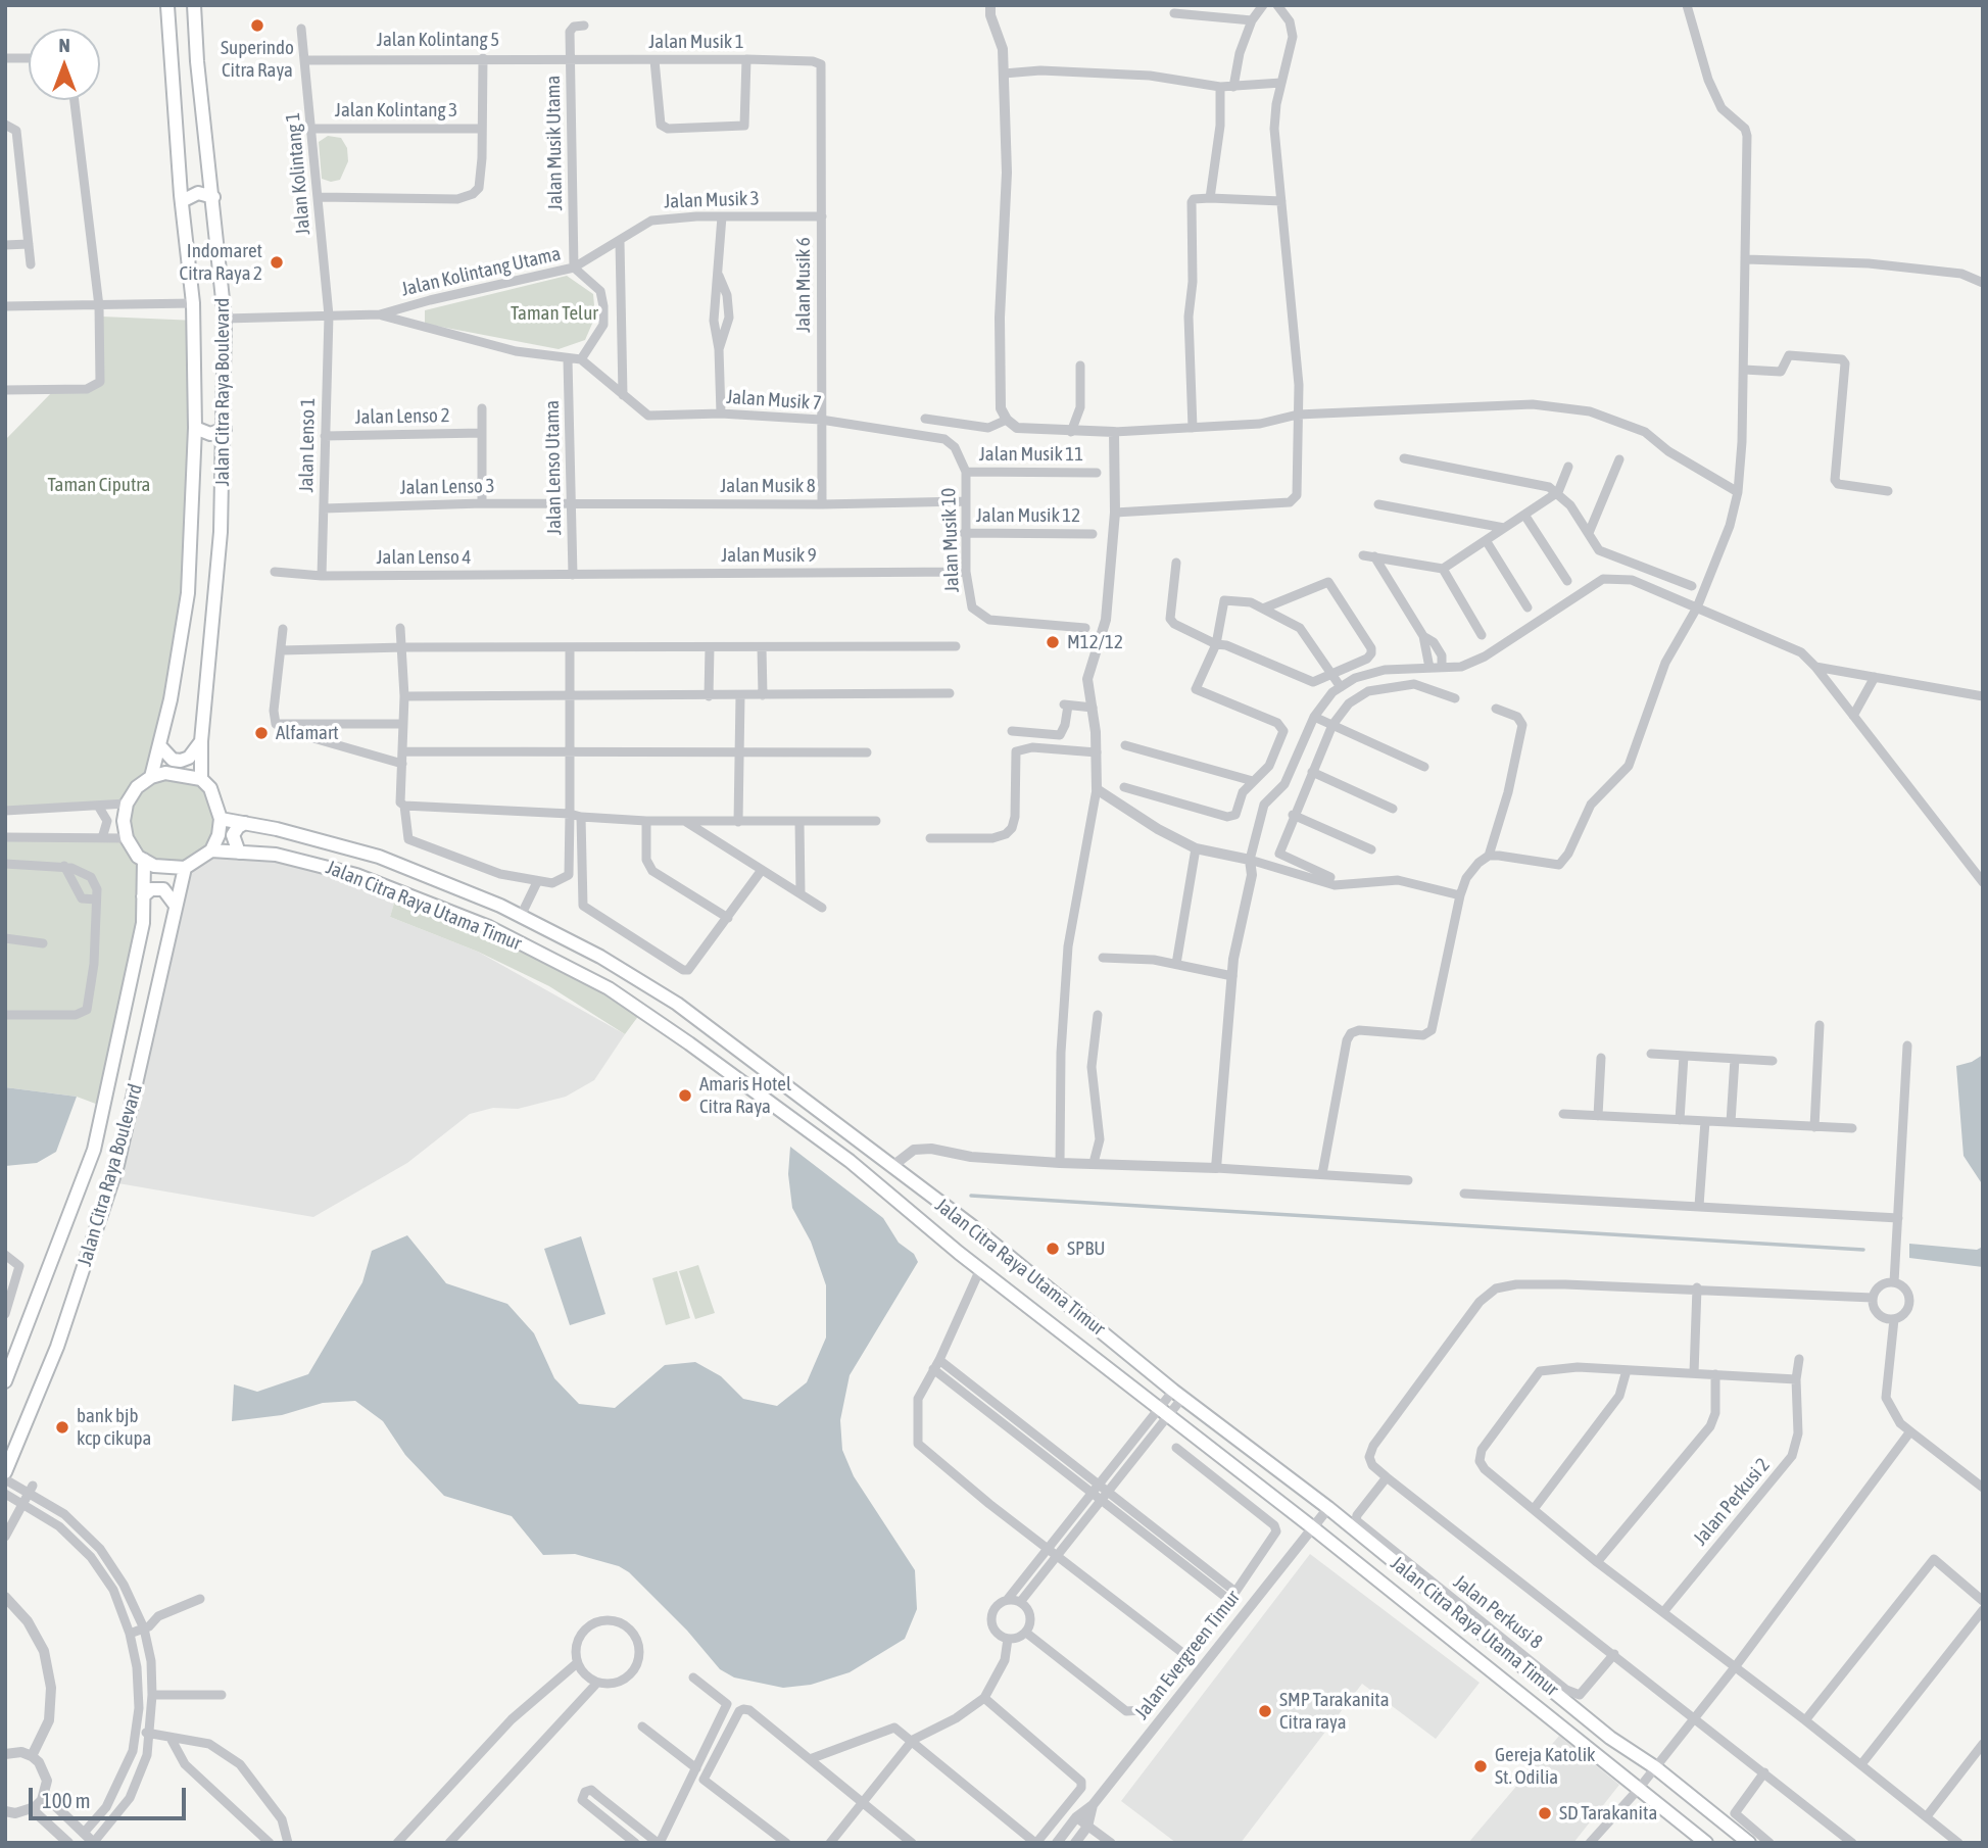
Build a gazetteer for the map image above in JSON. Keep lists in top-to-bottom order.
{
  "streets": {
    "main road": ["Jalan Citra Raya Boulevard", "Jalan Citra Raya Utama Timur"],
    "street": [
      "Jalan Kolintang 5",
      "Jalan Musik 1",
      "Jalan Kolintang 3",
      "Jalan Musik Utama",
      "Jalan Kolintang 1",
      "Jalan Musik 3",
      "Jalan Kolintang Utama",
      "Jalan Musik 6",
      "Jalan Musik 7",
      "Jalan Lenso 2",
      "Jalan Lenso 1",
      "Jalan Musik 11",
      "Jalan Lenso Utama",
      "Jalan Musik 8",
      "Jalan Lenso 3",
      "Jalan Musik 12",
      "Jalan Musik 10",
      "Jalan Musik 9",
      "Jalan Lenso 4",
      "Jalan Perkusi 2",
      "Jalan Perkusi 8",
      "Jalan Evergreen Timur"
    ]
  },
  "crossings": [
    ["Jalan Kolintang 5", "Jalan Musik 1"],
    ["Jalan Kolintang 5", "Jalan Musik Utama"],
    ["Jalan Kolintang 5", "Jalan Kolintang 1"],
    ["Jalan Musik 1", "Jalan Musik Utama"],
    ["Jalan Musik 1", "Jalan Musik 6"],
    ["Jalan Kolintang 3", "Jalan Kolintang 1"],
    ["Jalan Musik Utama", "Jalan Musik 3"],
    ["Jalan Musik Utama", "Jalan Kolintang Utama"],
    ["Jalan Kolintang 1", "Jalan Kolintang Utama"],
    ["Jalan Kolintang 1", "Jalan Lenso 1"],
    ["Jalan Musik 3", "Jalan Kolintang Utama"],
    ["Jalan Musik 3", "Jalan Musik 6"],
    ["Jalan Kolintang Utama", "Jalan Citra Raya Boulevard"],
    ["Jalan Kolintang Utama", "Jalan Musik 7"],
    ["Jalan Kolintang Utama", "Jalan Lenso 1"],
    ["Jalan Kolintang Utama", "Jalan Lenso Utama"],
    ["Jalan Musik 6", "Jalan Musik 7"],
    ["Jalan Musik 6", "Jalan Musik 8"],
    ["Jalan Citra Raya Boulevard", "Jalan Citra Raya Utama Timur"],
    ["Jalan Musik 7", "Jalan Musik 11"],
    ["Jalan Musik 7", "Jalan Musik 10"],
    ["Jalan Lenso 2", "Jalan Lenso 1"],
    ["Jalan Lenso 1", "Jalan Lenso 3"],
    ["Jalan Lenso 1", "Jalan Lenso 4"],
    ["Jalan Musik 11", "Jalan Musik 10"],
    ["Jalan Lenso Utama", "Jalan Musik 8"],
    ["Jalan Lenso Utama", "Jalan Lenso 3"],
    ["Jalan Lenso Utama", "Jalan Musik 9"],
    ["Jalan Lenso Utama", "Jalan Lenso 4"],
    ["Jalan Musik 8", "Jalan Lenso 3"],
    ["Jalan Musik 8", "Jalan Musik 10"],
    ["Jalan Musik 12", "Jalan Musik 10"],
    ["Jalan Musik 10", "Jalan Musik 9"],
    ["Jalan Musik 9", "Jalan Lenso 4"],
    ["Jalan Citra Raya Utama Timur", "Jalan Evergreen Timur"]
  ],
  "parks": ["Taman Telur", "Taman Ciputra"],
  "places": [
    "Superindo Citra Raya",
    "Indomaret Citra Raya 2",
    "M12/12",
    "Alfamart",
    "Amaris Hotel Citra Raya",
    "SPBU",
    "bank bjb kcp cikupa",
    "SMP Tarakanita Citra raya",
    "Gereja Katolik St. Odilia",
    "SD Tarakanita"
  ],
  "scale_bar": "100 m",
  "north": "top"
}
